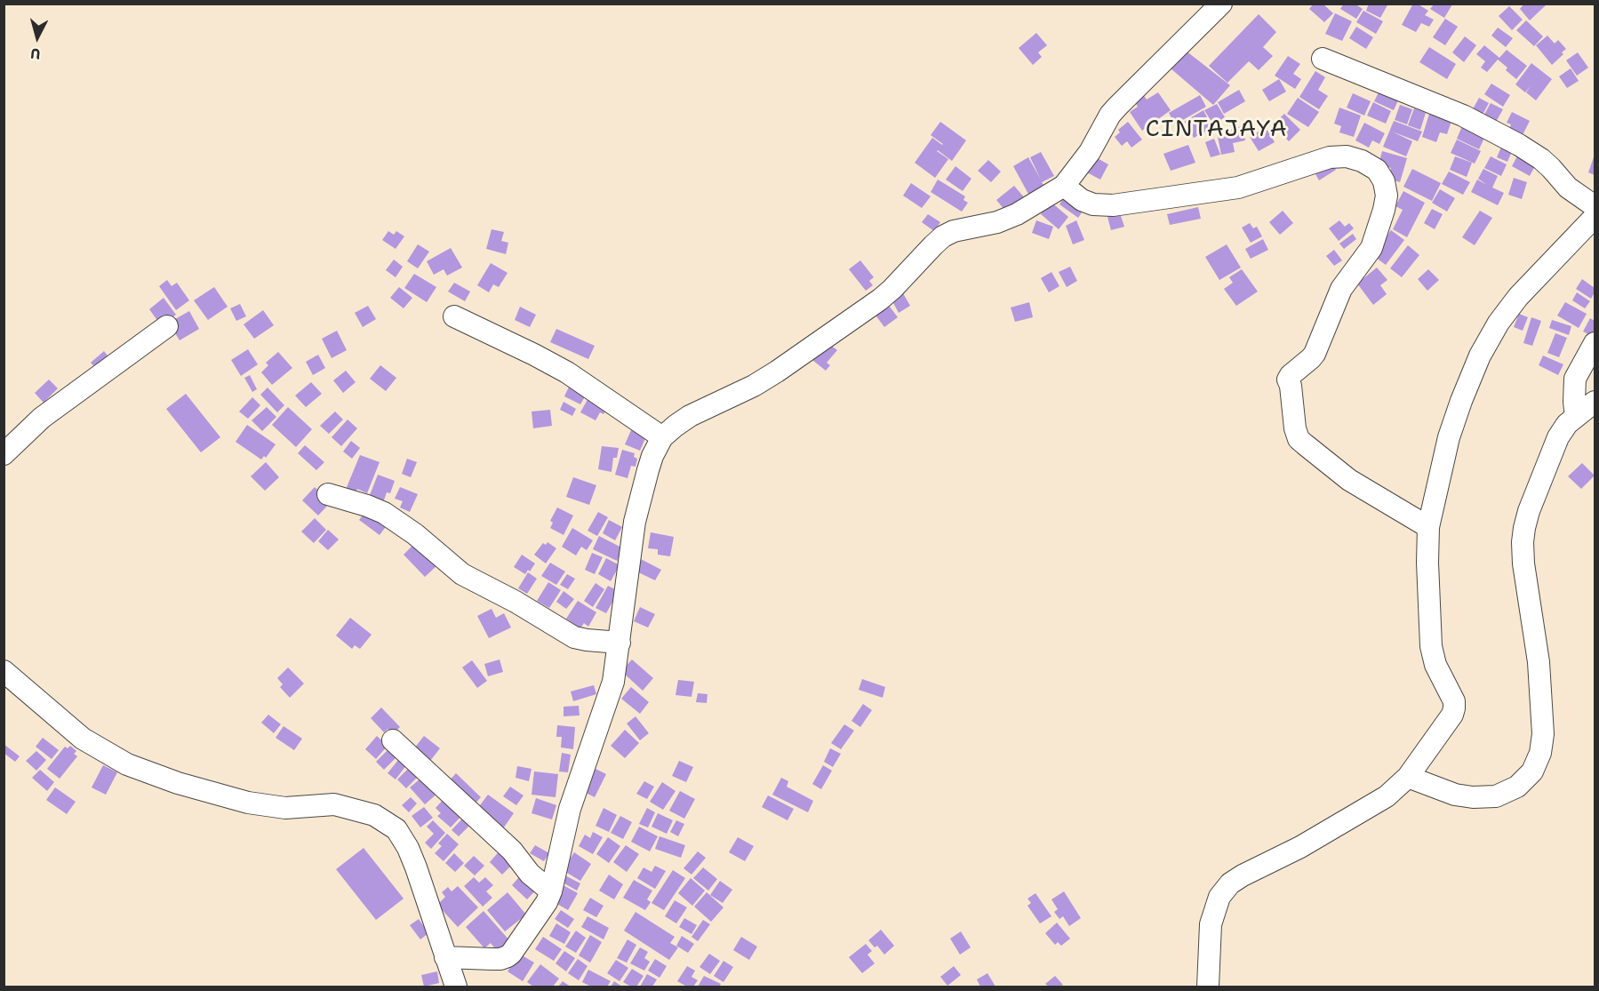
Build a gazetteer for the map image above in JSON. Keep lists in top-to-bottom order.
{
  "districts": ["CINTAJAYA"],
  "north": "bottom"
}
